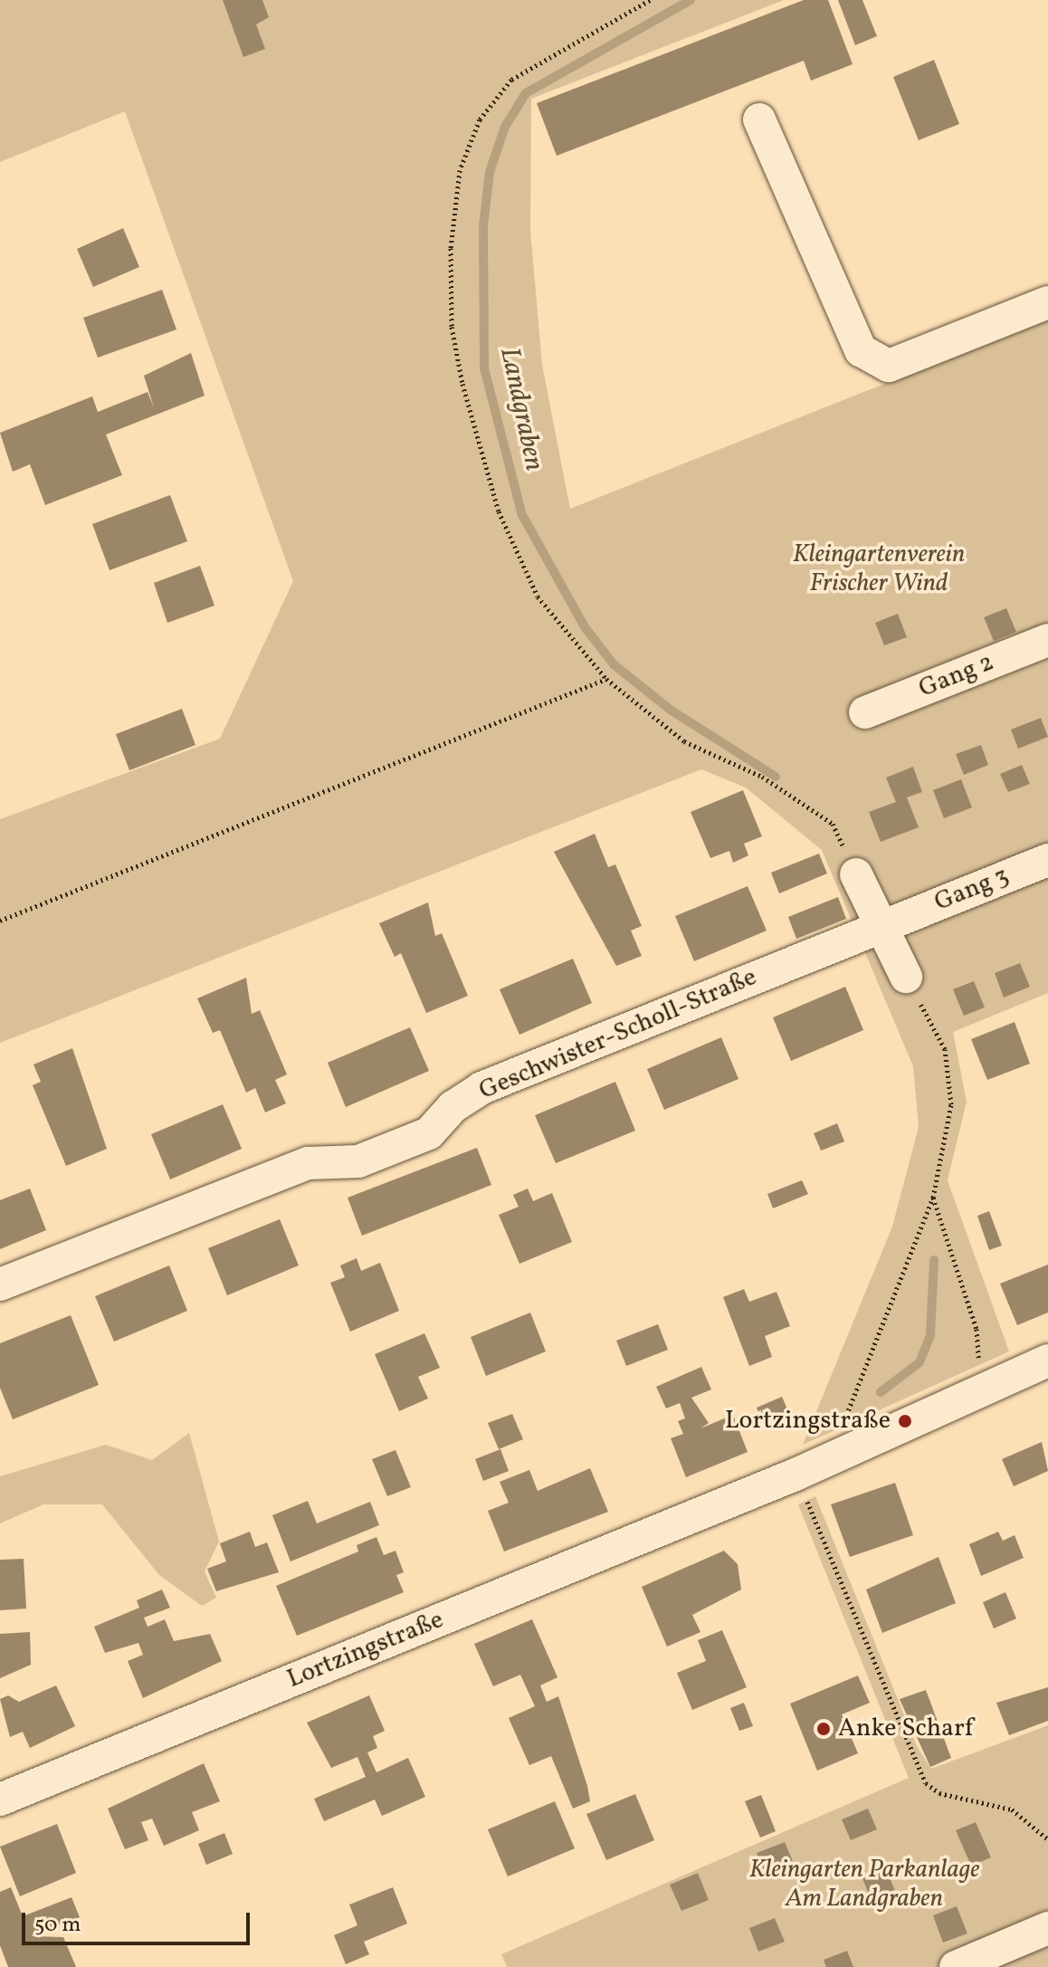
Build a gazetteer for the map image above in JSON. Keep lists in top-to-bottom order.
{
  "streets": {
    "street": [
      "Gang 2",
      "Gang 3",
      "Geschwister-Scholl-Straße",
      "Lortzingstraße"
    ]
  },
  "crossings": [
    ["Gang 3", "Geschwister-Scholl-Straße"]
  ],
  "water": ["Landgraben"],
  "parks": ["Kleingartenverein Frischer Wind", "Kleingarten Parkanlage Am Landgraben"],
  "places": ["Lortzingstraße", "Anke Scharf"],
  "scale_bar": "50 m"
}
